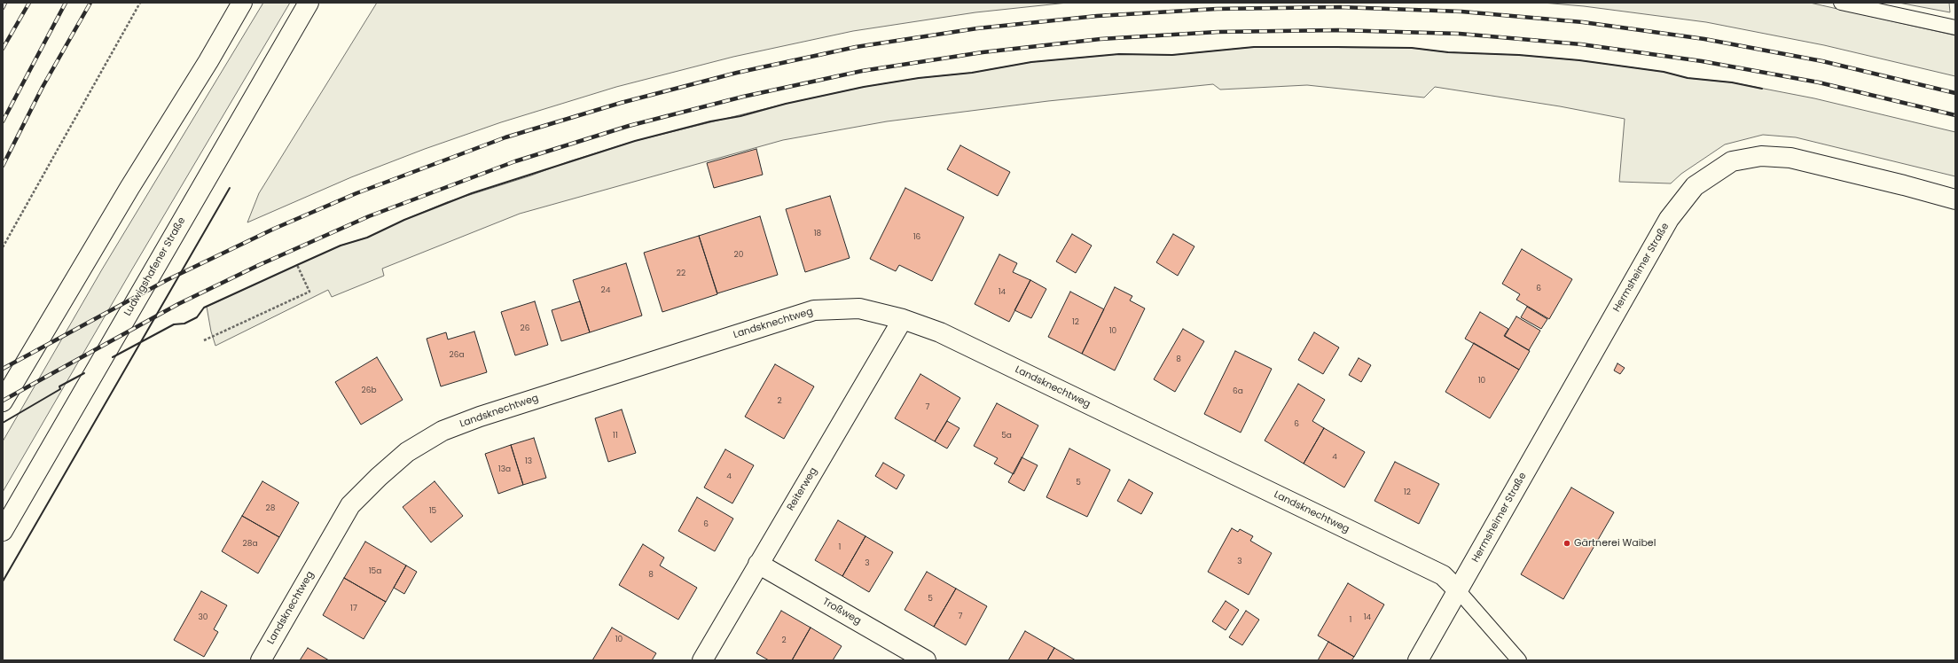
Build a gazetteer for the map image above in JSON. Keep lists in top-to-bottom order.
{
  "streets": {
    "street": [
      "Ludwigshafener Straße",
      "Hermsheimer Straße",
      "Landsknechtweg",
      "Reiterweg",
      "Troßweg"
    ]
  },
  "crossings": [
    ["Hermsheimer Straße", "Landsknechtweg"],
    ["Landsknechtweg", "Reiterweg"],
    ["Reiterweg", "Troßweg"]
  ],
  "places": ["Gärtnerei Waibel"],
  "house_numbers": [
    "18",
    "16",
    "20",
    "22",
    "6",
    "24",
    "14",
    "12",
    "26",
    "10",
    "26a",
    "8",
    "10",
    "26b",
    "6a",
    "2",
    "7",
    "6",
    "11",
    "5a",
    "4",
    "13",
    "13a",
    "4",
    "5",
    "12",
    "28",
    "15",
    "6",
    "28a",
    "1",
    "3",
    "3",
    "15a",
    "8",
    "5",
    "17",
    "7",
    "30",
    "14",
    "1",
    "10",
    "2"
  ]
}
